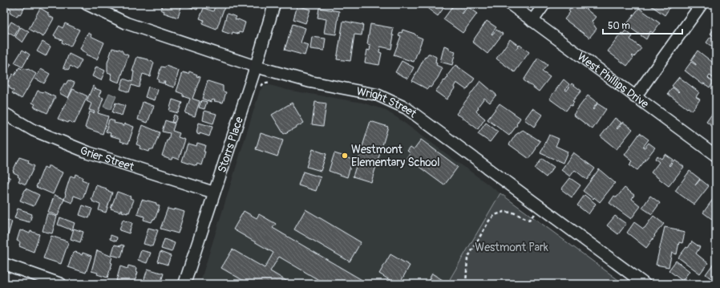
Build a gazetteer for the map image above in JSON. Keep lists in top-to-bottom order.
{
  "streets": {
    "street": [
      "West Phillips Drive",
      "Wright Street",
      "Storrs Place",
      "Grier Street"
    ]
  },
  "crossings": [
    ["Wright Street", "Storrs Place"],
    ["Storrs Place", "Grier Street"]
  ],
  "parks": ["Westmont Park"],
  "places": ["Westmont Elementary School"],
  "scale_bar": "50 m"
}
